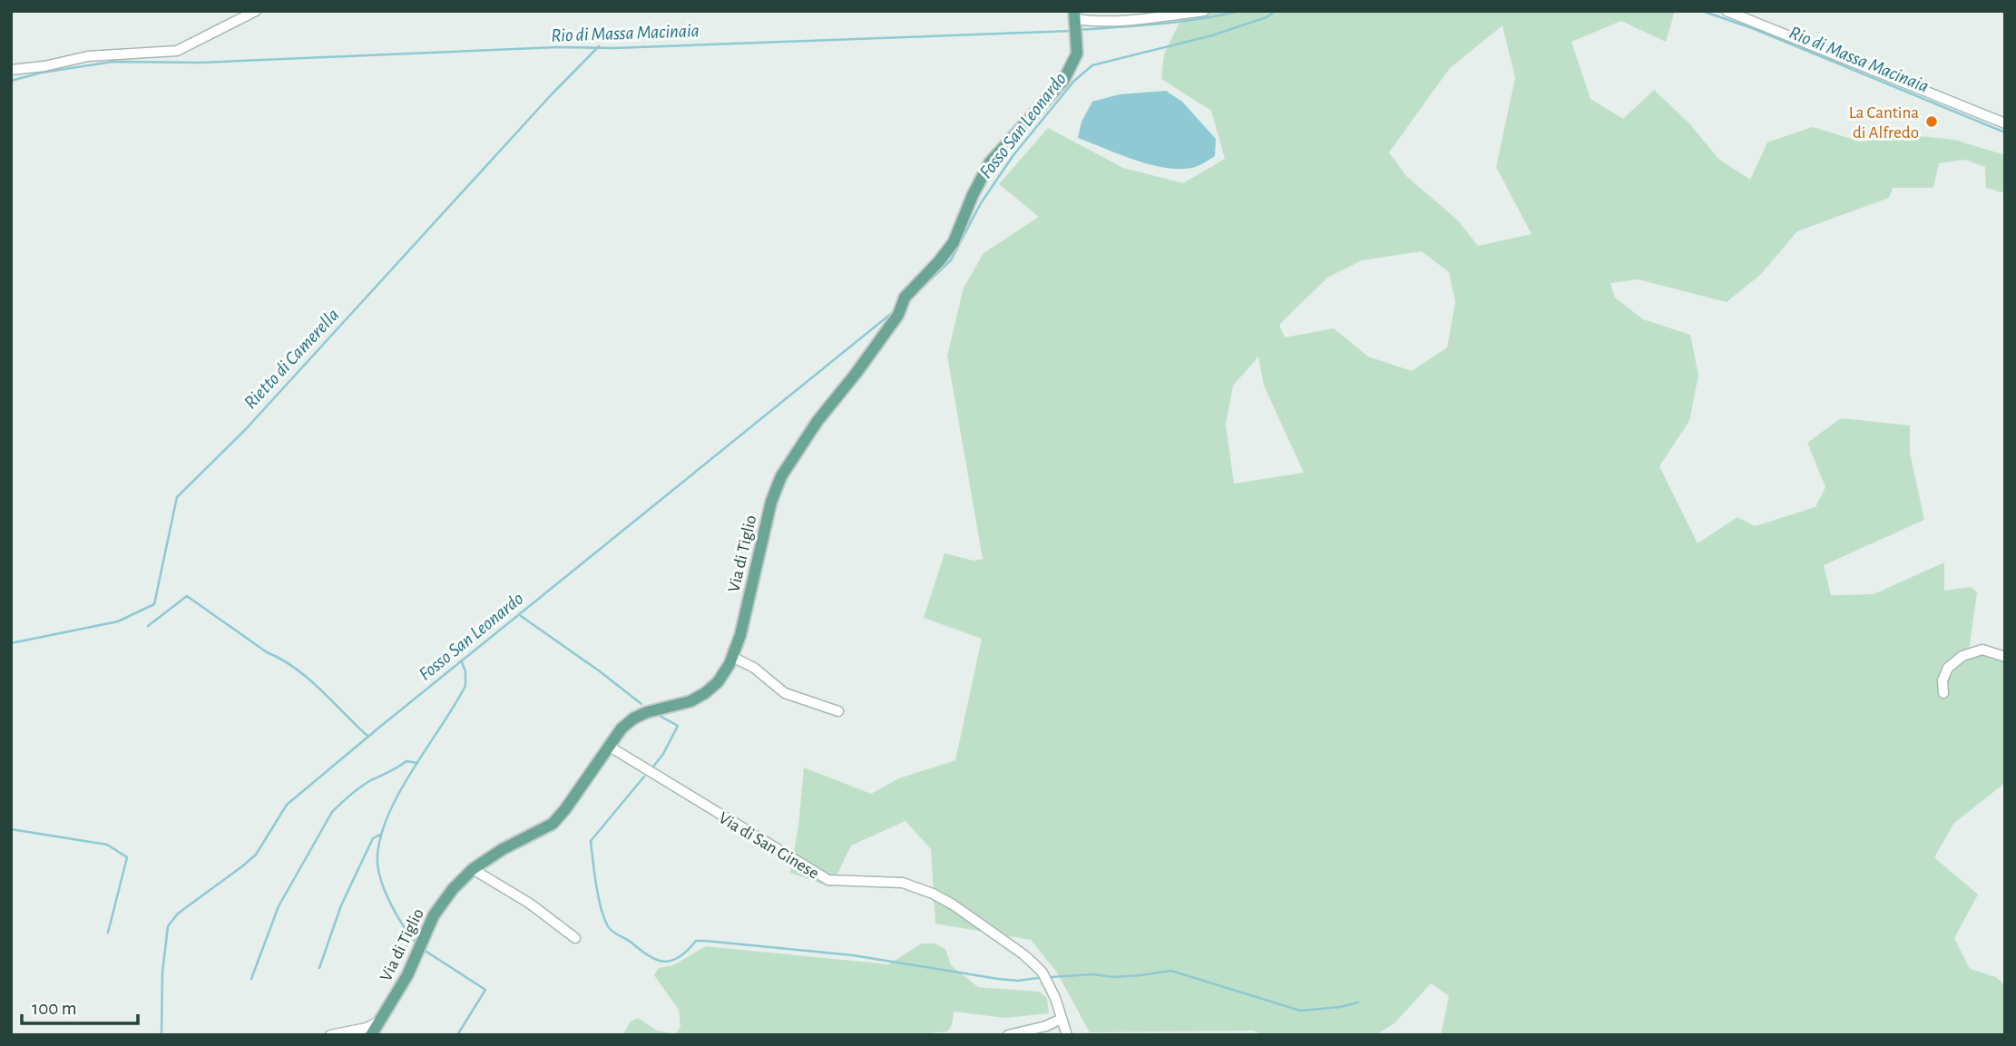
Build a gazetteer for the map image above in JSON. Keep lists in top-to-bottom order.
{
  "streets": {
    "main road": ["Via di Tiglio"],
    "street": ["Via di San Ginese"]
  },
  "crossings": [
    ["Via di Tiglio", "Via di San Ginese"]
  ],
  "water": ["Rio di Massa Macinaia", "Fosso San Leonardo", "Rietto di Camerella"],
  "places": ["La Cantina di Alfredo"],
  "scale_bar": "100 m"
}
